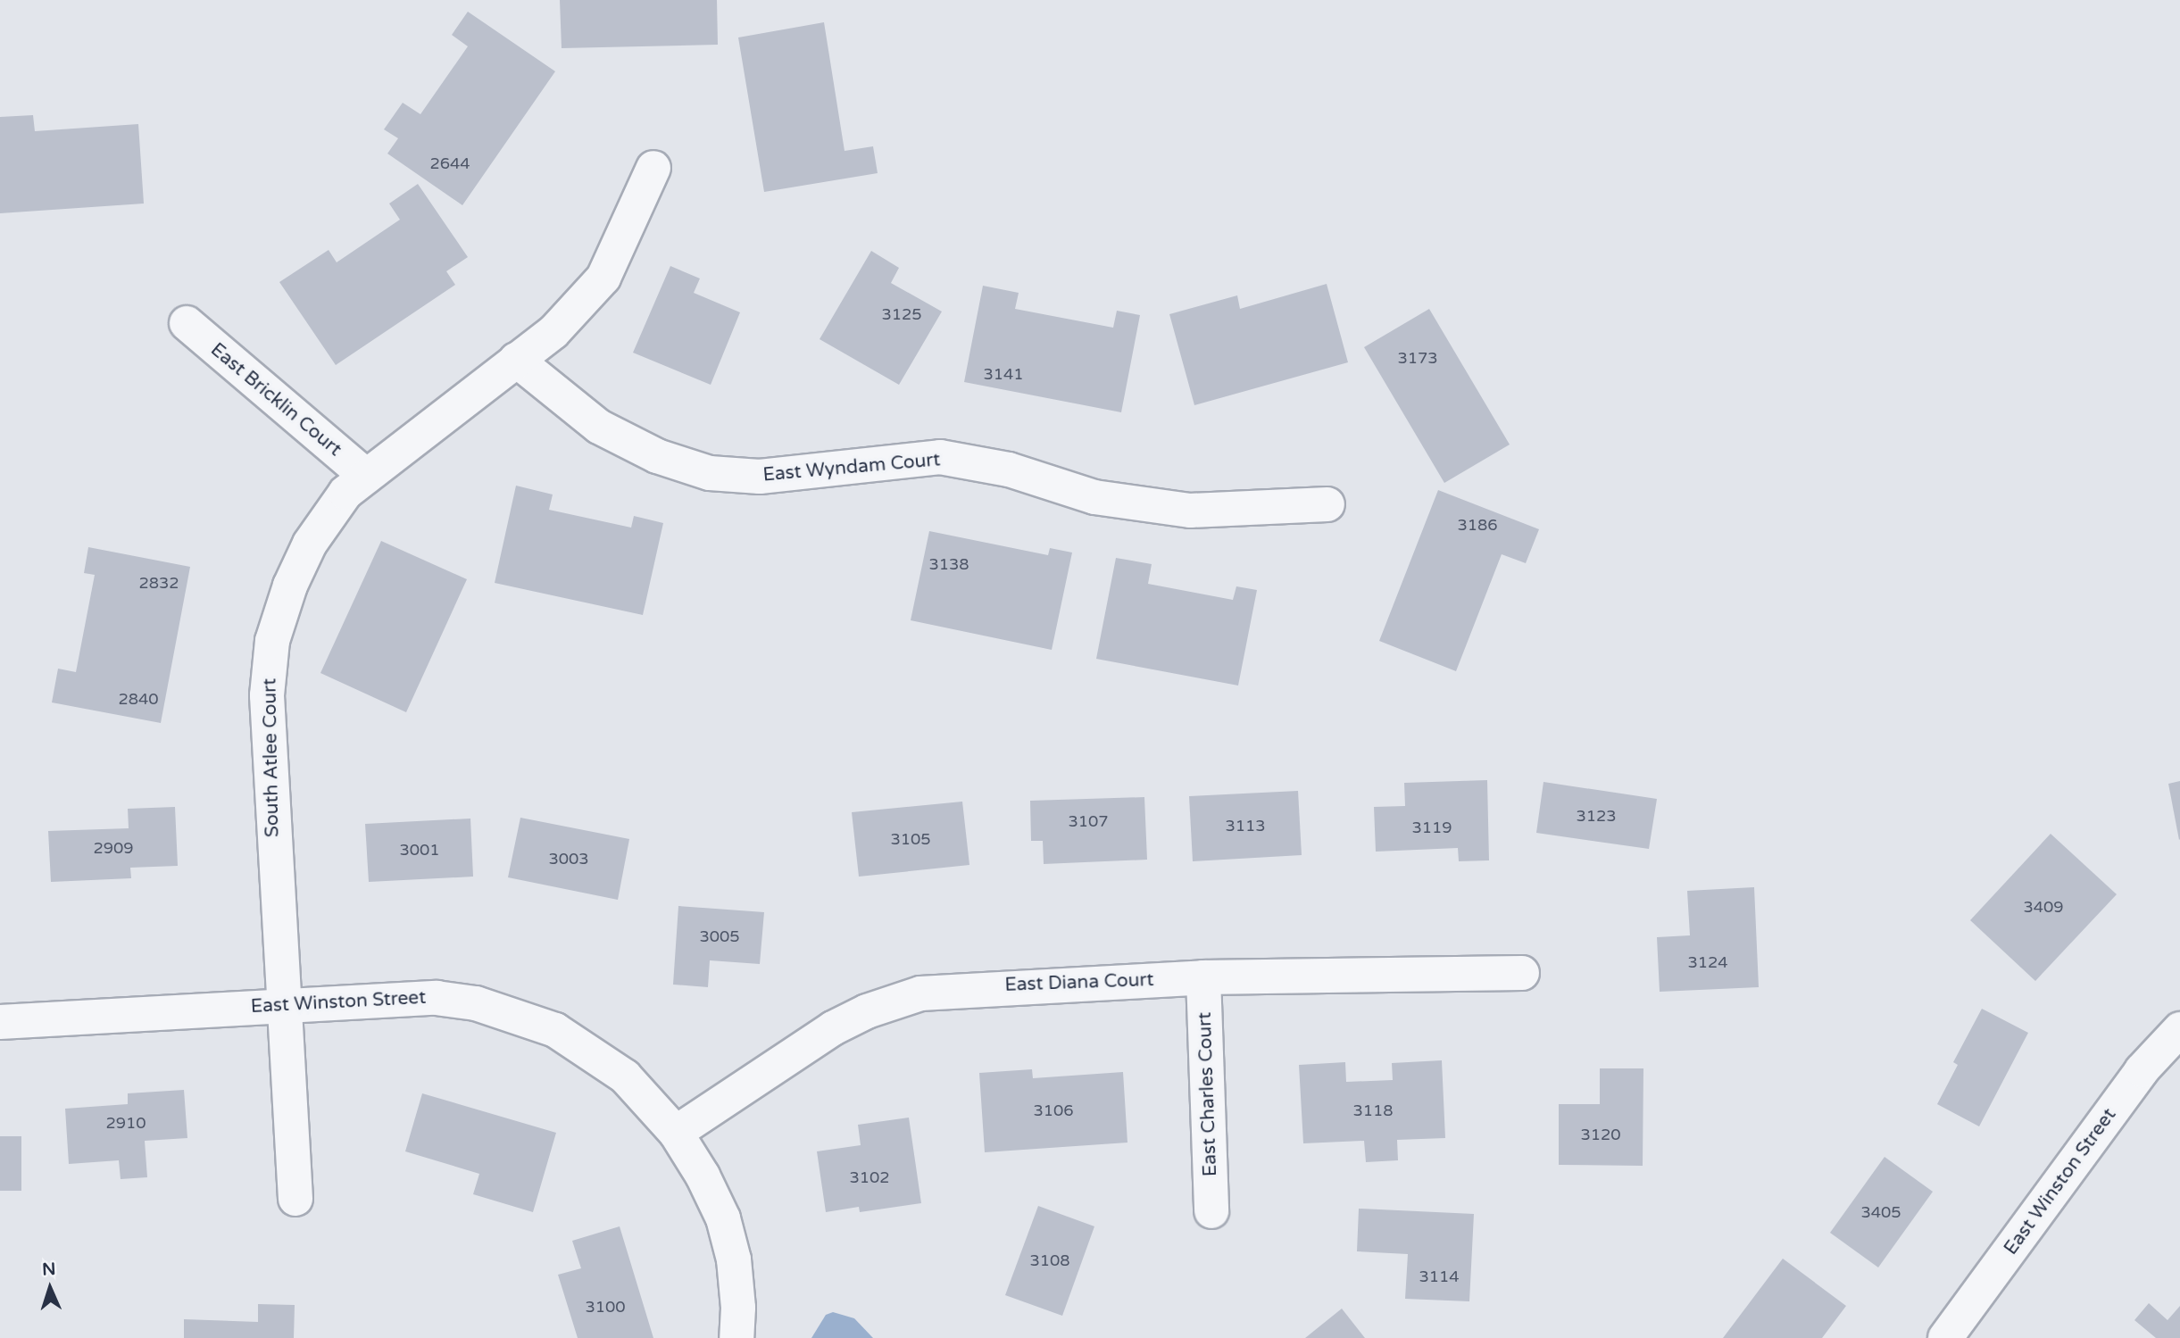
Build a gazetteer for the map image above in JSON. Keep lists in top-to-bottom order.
{
  "streets": {
    "street": [
      "East Bricklin Court",
      "East Wyndam Court",
      "South Atlee Court",
      "East Diana Court",
      "East Winston Street",
      "East Charles Court"
    ]
  },
  "crossings": [
    ["East Bricklin Court", "South Atlee Court"],
    ["East Wyndam Court", "South Atlee Court"],
    ["South Atlee Court", "East Winston Street"],
    ["East Diana Court", "East Winston Street"],
    ["East Diana Court", "East Charles Court"]
  ],
  "house_numbers": [
    "2644",
    "3125",
    "3173",
    "3141",
    "3186",
    "3138",
    "2832",
    "2840",
    "3123",
    "3107",
    "3113",
    "3119",
    "3105",
    "2909",
    "3001",
    "3003",
    "3409",
    "3005",
    "3124",
    "3106",
    "3118",
    "2910",
    "3120",
    "3102",
    "3405",
    "3108",
    "3114",
    "3100"
  ],
  "north": "top"
}
